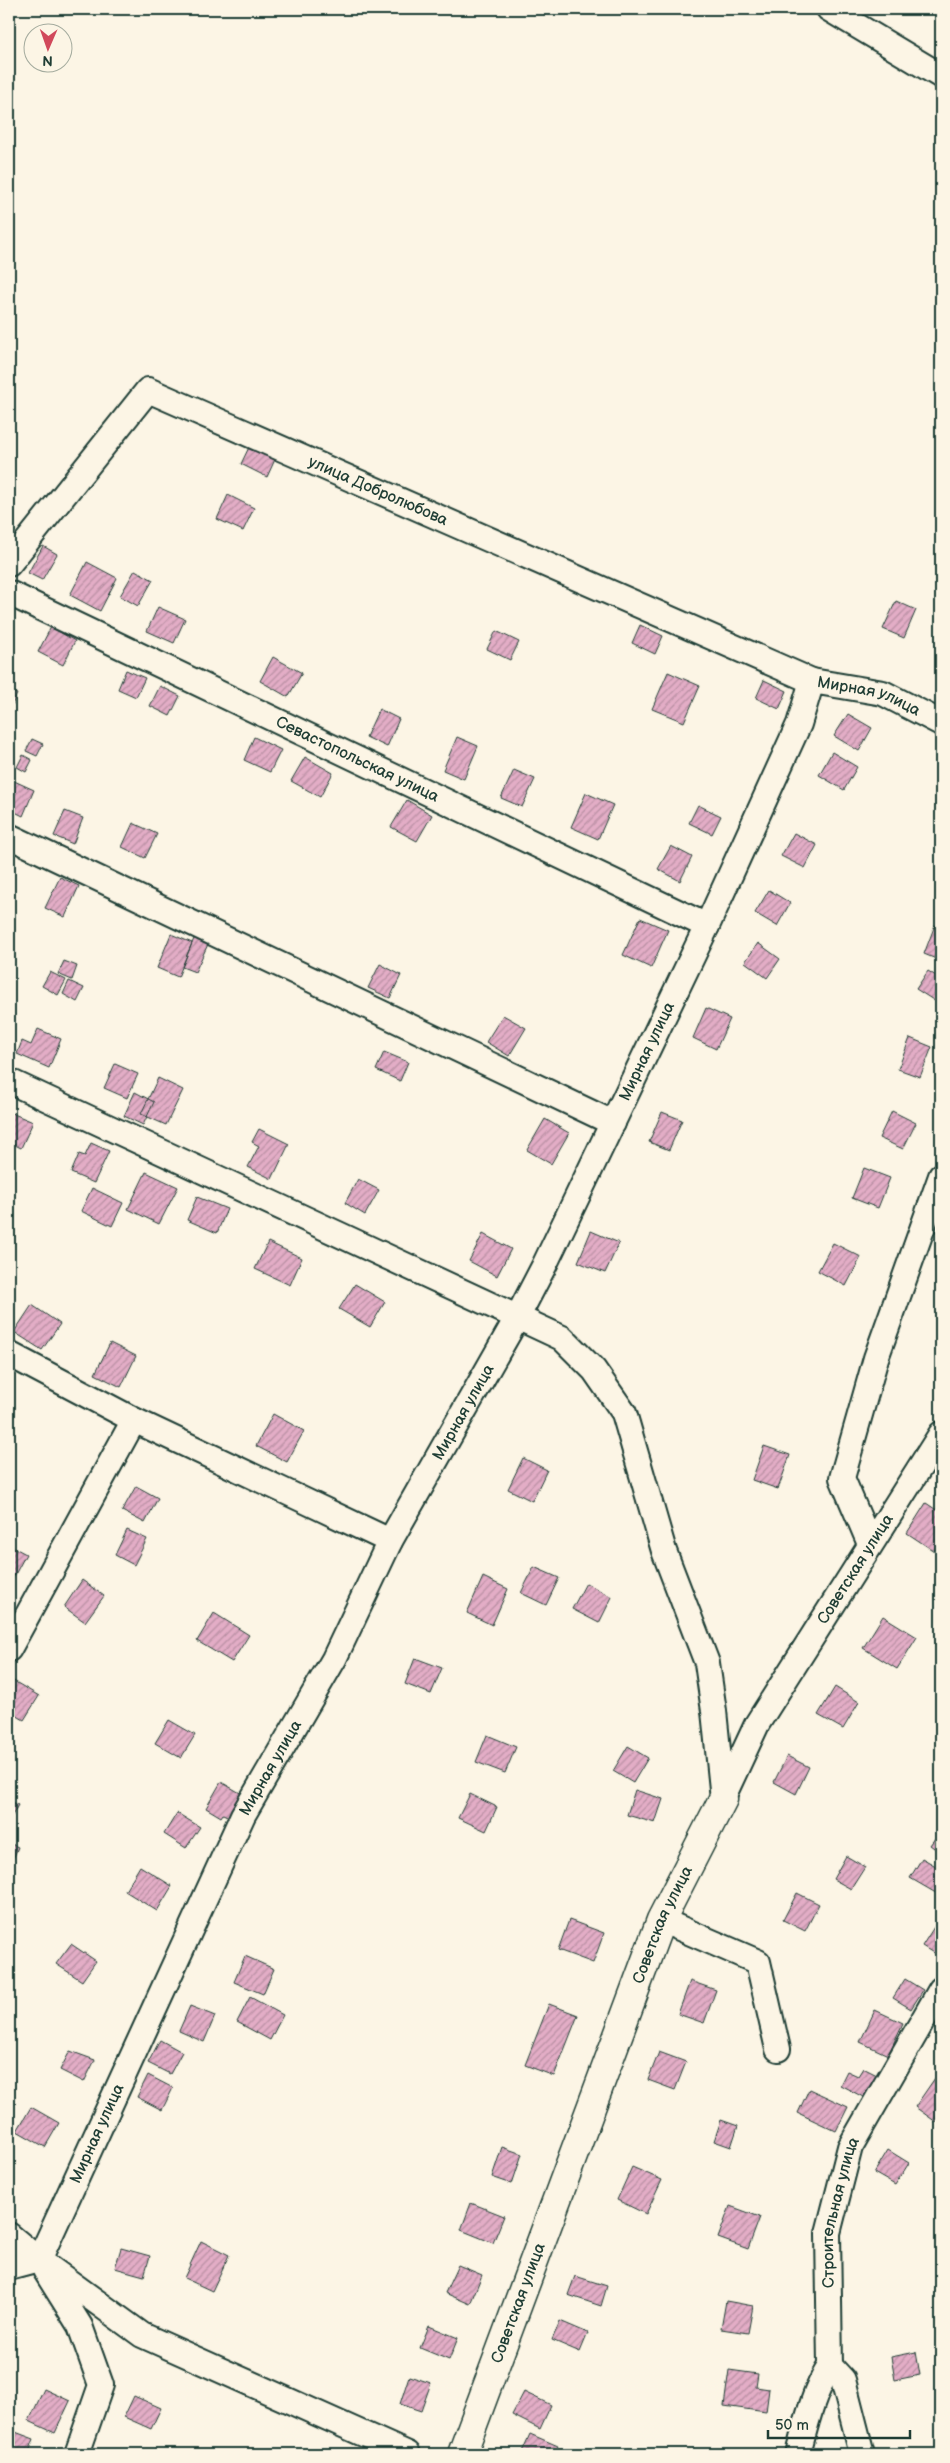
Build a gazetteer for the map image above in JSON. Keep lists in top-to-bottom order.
{
  "streets": {
    "main road": ["Советская улица"],
    "street": [
      "улица Добролюбова",
      "Мирная улица",
      "Севастопольская улица",
      "Строительная улица"
    ]
  },
  "crossings": [
    ["улица Добролюбова", "Мирная улица"],
    ["Мирная улица", "Севастопольская улица"]
  ],
  "scale_bar": "50 m",
  "north": "bottom"
}
